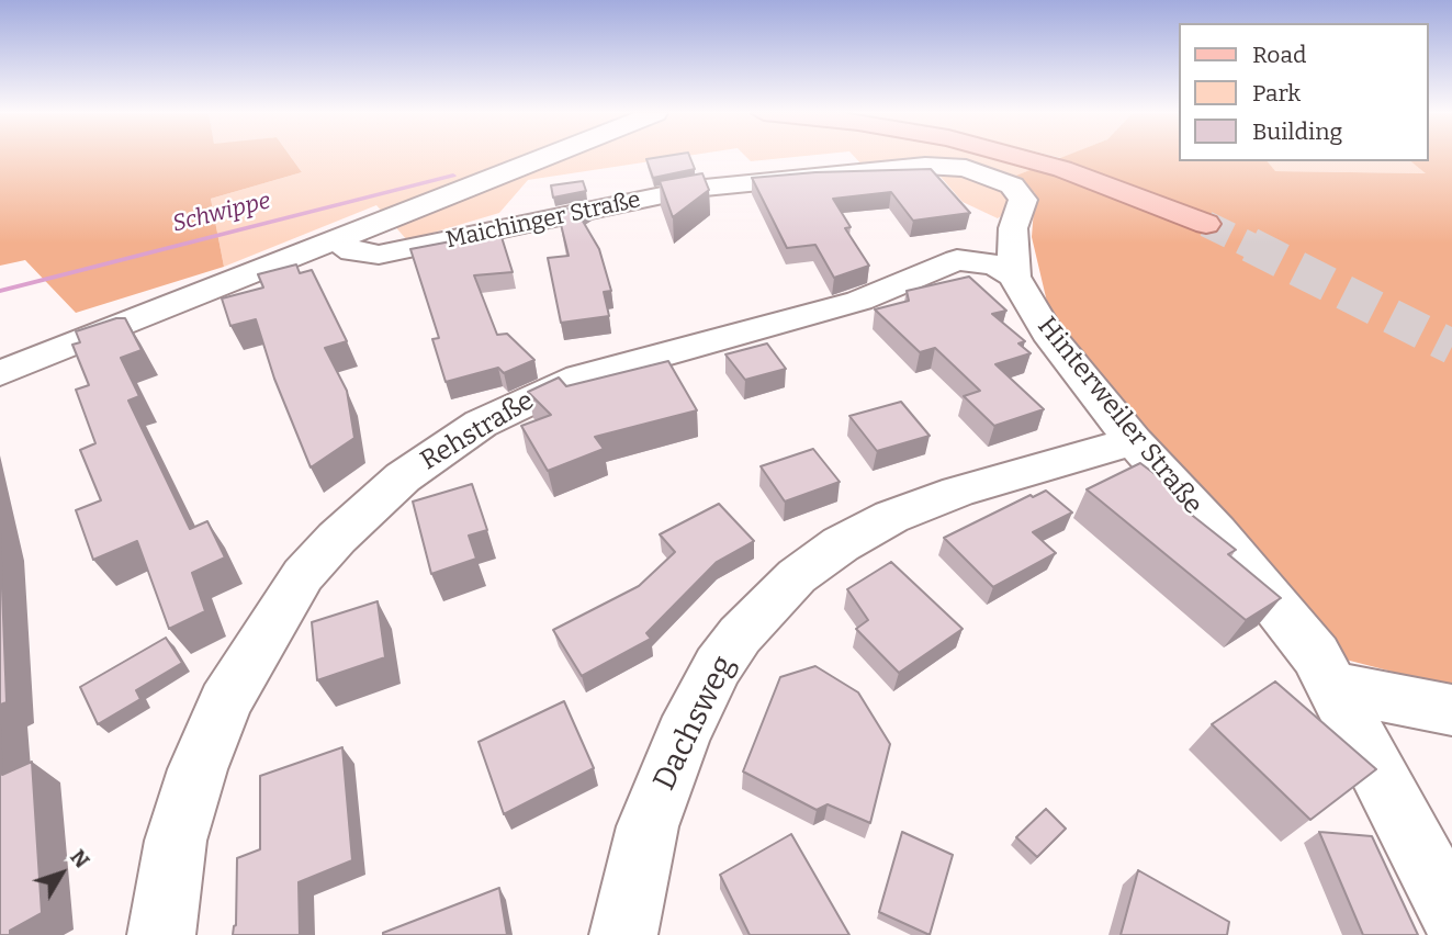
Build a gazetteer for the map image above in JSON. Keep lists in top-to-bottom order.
{
  "streets": {
    "street": [
      "Maichinger Straße",
      "Hinterweiler Straße",
      "Rehstraße",
      "Dachsweg"
    ]
  },
  "crossings": [
    ["Maichinger Straße", "Hinterweiler Straße"],
    ["Hinterweiler Straße", "Rehstraße"],
    ["Hinterweiler Straße", "Dachsweg"]
  ],
  "water": ["Schwippe"],
  "legend": ["Road", "Park", "Building"],
  "north": "top right"
}
